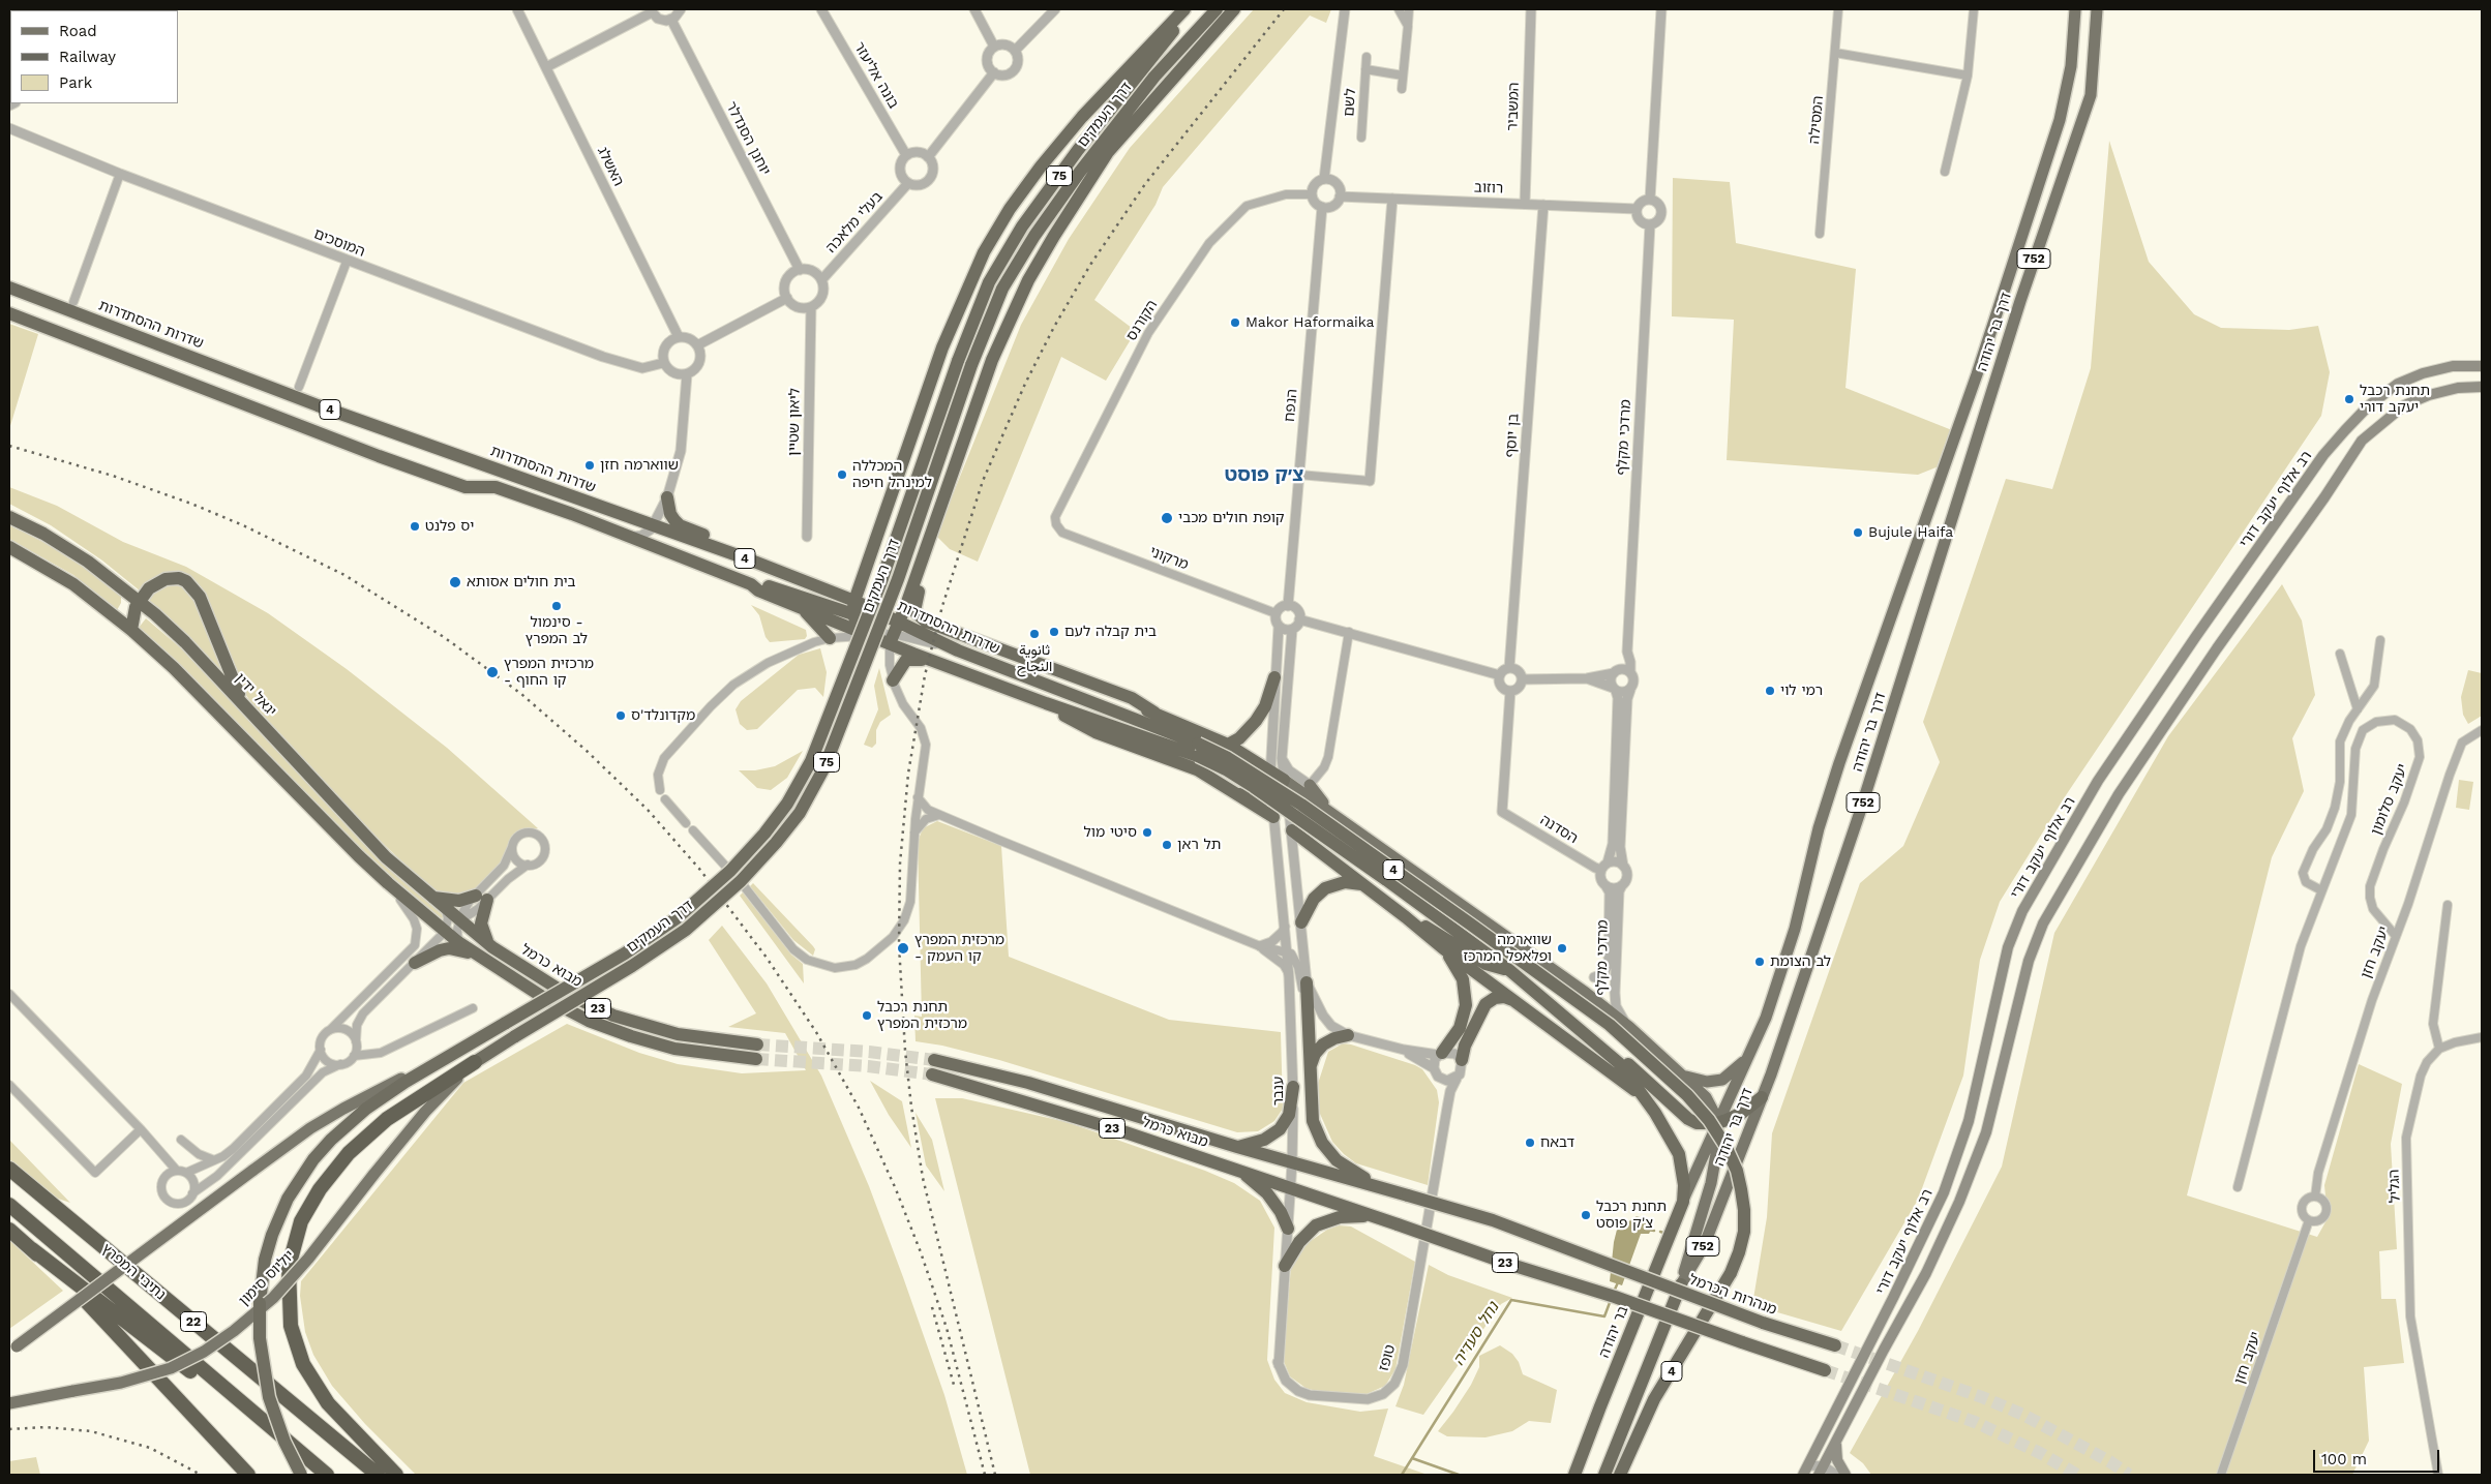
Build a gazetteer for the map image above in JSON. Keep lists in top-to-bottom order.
{
  "streets": {
    "highway": [
      "דרך העמקים",
      "75",
      "752",
      "שדרות ההסתדרות",
      "דרך בר יהודה",
      "4",
      "יגאל ידין",
      "מבוא כרמל",
      "23",
      "נתיבי המפרץ",
      "מנהרות הכרמל",
      "22",
      "בר יהודה"
    ],
    "main road": ["רב אלוף יעקב דורי", "יוליוס סימון"],
    "street": [
      "בונה אליעזר",
      "לשם",
      "המשביר",
      "המסילה",
      "יוחנן הסנדלר",
      "האשלג",
      "רוזוב",
      "בעלי מלאכה",
      "המוסכים",
      "הקורנס",
      "הנפח",
      "ליאון שטיין",
      "בן יוסף",
      "מרדכי מקלף",
      "מרקוני",
      "יעקב סלומון",
      "הסדנה",
      "יעקב חזן",
      "ענבר",
      "הגליל",
      "טופז"
    ]
  },
  "crossings": [
    ["בונה אליעזר", "בעלי מלאכה"],
    ["המשביר", "רוזוב"],
    ["דרך העמקים", "יוליוס סימון"],
    ["יוחנן הסנדלר", "בעלי מלאכה"],
    ["יוחנן הסנדלר", "ליאון שטיין"],
    ["האשלג", "המוסכים"],
    ["רוזוב", "הקורנס"],
    ["רוזוב", "הנפח"],
    ["רוזוב", "בן יוסף"],
    ["רוזוב", "מרדכי מקלף"],
    ["בעלי מלאכה", "ליאון שטיין"],
    ["הקורנס", "הנפח"],
    ["הקורנס", "מרקוני"],
    ["שדרות ההסתדרות", "4"],
    ["דרך בר יהודה", "4"],
    ["דרך בר יהודה", "בר יהודה"],
    ["הנפח", "מרקוני"],
    ["4", "בר יהודה"],
    ["בן יוסף", "הסדנה"],
    ["מרדכי מקלף", "הסדנה"],
    ["יגאל ידין", "מבוא כרמל"],
    ["יגאל ידין", "23"],
    ["יעקב סלומון", "יעקב חזן"],
    ["מבוא כרמל", "23"],
    ["מבוא כרמל", "ענבר"],
    ["23", "ענבר"],
    ["23", "מנהרות הכרמל"],
    ["ענבר", "טופז"]
  ],
  "districts": ["צ׳ק פוסט"],
  "water": ["נחל סעדיה"],
  "places": [
    "Makor Haformaika",
    "תחנת רכבל יעקב דורי",
    "שווארמה חזן",
    "המכללה למינהל חיפה",
    "קופת חולים מכבי",
    "יס פלנט",
    "Bujule Haifa",
    "בית חולים אסותא",
    "סינמול - לב המפרץ",
    "בית קבלה לעם",
    "ثانوية النجاح",
    "מרכזית המפרץ - קו החוף",
    "רמי לוי",
    "מקדונלד'ס",
    "סיטי מול",
    "תל ראן",
    "מרכזית המפרץ - קו העמק",
    "שווארמה ופלאפל המרכז",
    "לב הצומת",
    "תחנת רכבל מרכזית המפרץ",
    "דבאח",
    "תחנת רכבל צ'ק פוסט"
  ],
  "legend": ["Road", "Railway", "Park"],
  "scale_bar": "100 m"
}
